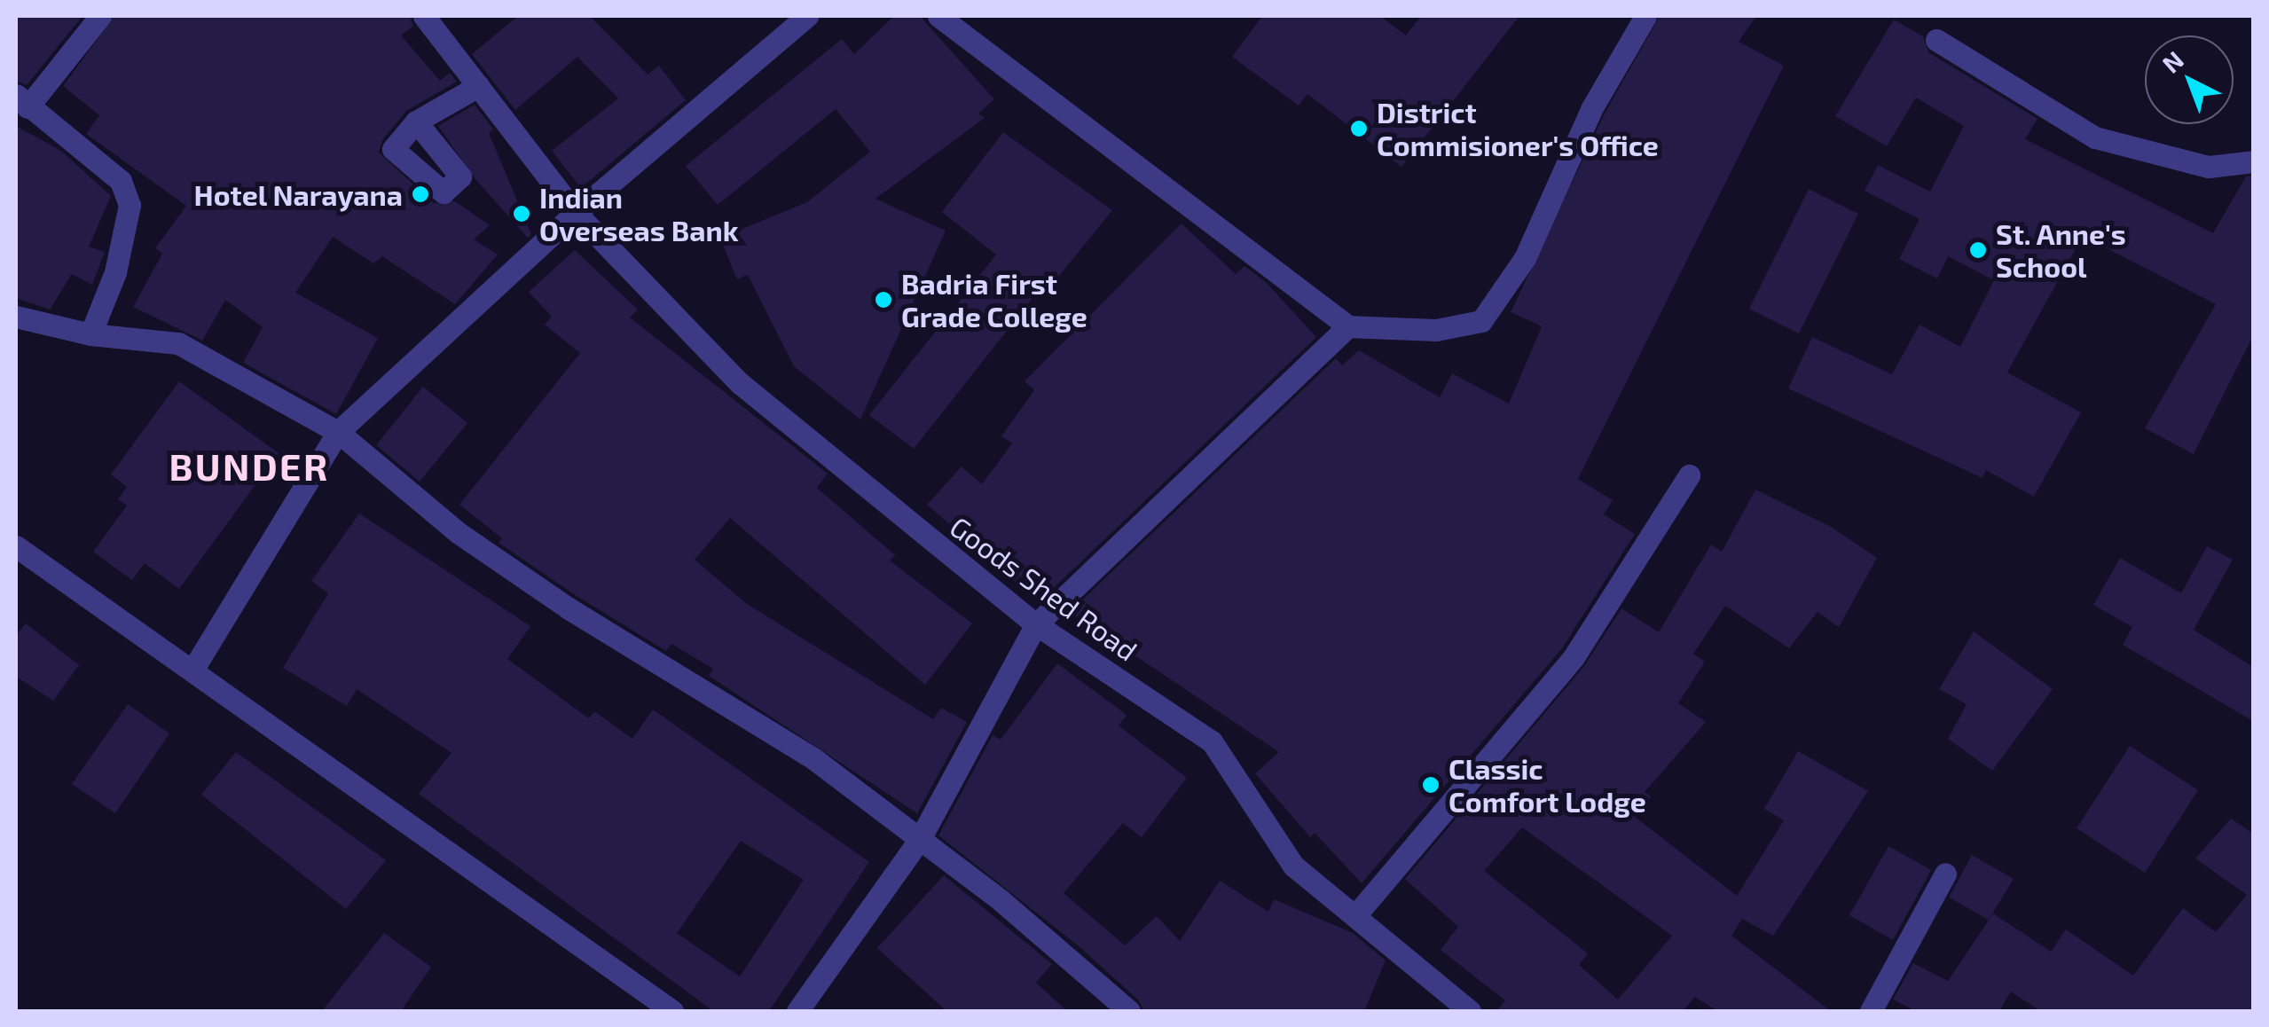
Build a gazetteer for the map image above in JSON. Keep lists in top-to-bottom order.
{
  "streets": {
    "street": ["Goods Shed Road"]
  },
  "districts": ["BUNDER"],
  "places": [
    "District Commisioner's Office",
    "Hotel Narayana",
    "Indian Overseas Bank",
    "St. Anne's School",
    "Badria First Grade College",
    "Classic Comfort Lodge"
  ],
  "north": "top left"
}
